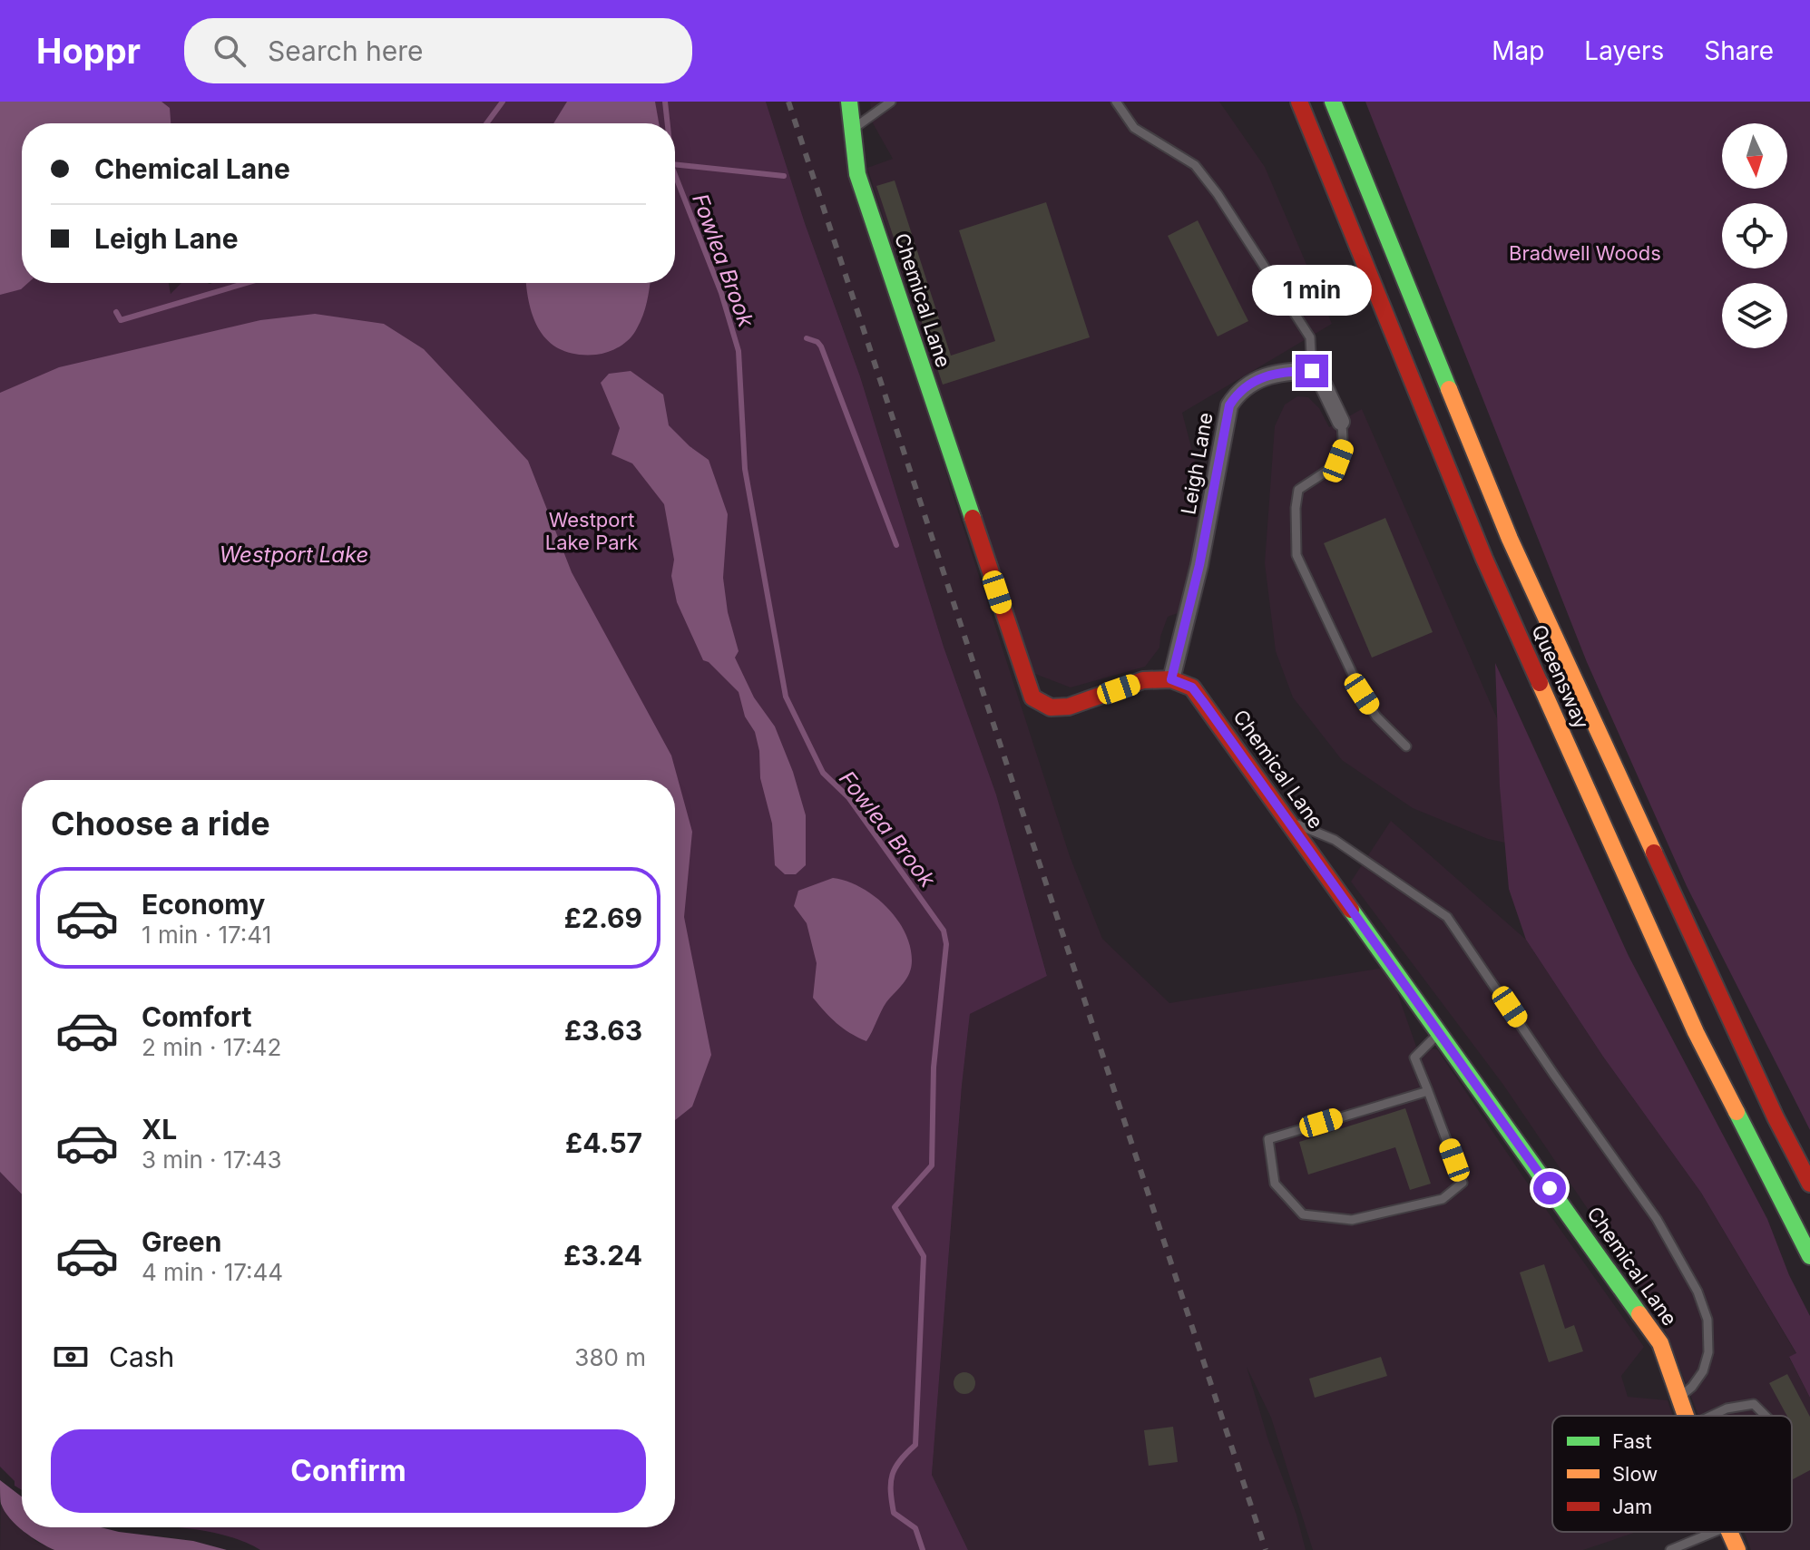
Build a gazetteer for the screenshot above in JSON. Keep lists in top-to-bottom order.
{
  "streets": {
    "main road": ["Chemical Lane", "Queensway"],
    "street": ["Leigh Lane"]
  },
  "crossings": [
    ["Chemical Lane", "Leigh Lane"]
  ],
  "water": ["Fowlea Brook", "Westport Lake"],
  "parks": ["Bradwell Woods", "Westport Lake Park"],
  "legend": ["Fast", "Slow", "Jam"],
  "north": "bottom",
  "page": {
    "header": "Hoppr",
    "search": "Search here",
    "nav": ["Map", "Layers", "Share"],
    "banner": ["Chemical Lane", "Leigh Lane"],
    "bubble": "1 min",
    "heading": "Choose a ride",
    "list": [
      {
        "name": "Economy",
        "note": "1 min · 17:41",
        "value": "£2.69"
      },
      {
        "name": "Comfort",
        "note": "2 min · 17:42",
        "value": "£3.63"
      },
      {
        "name": "XL",
        "note": "3 min · 17:43",
        "value": "£4.57"
      },
      {
        "name": "Green",
        "note": "4 min · 17:44",
        "value": "£3.24"
      }
    ],
    "pay": ["Cash", "380 m"],
    "buttons": "Confirm"
  }
}
